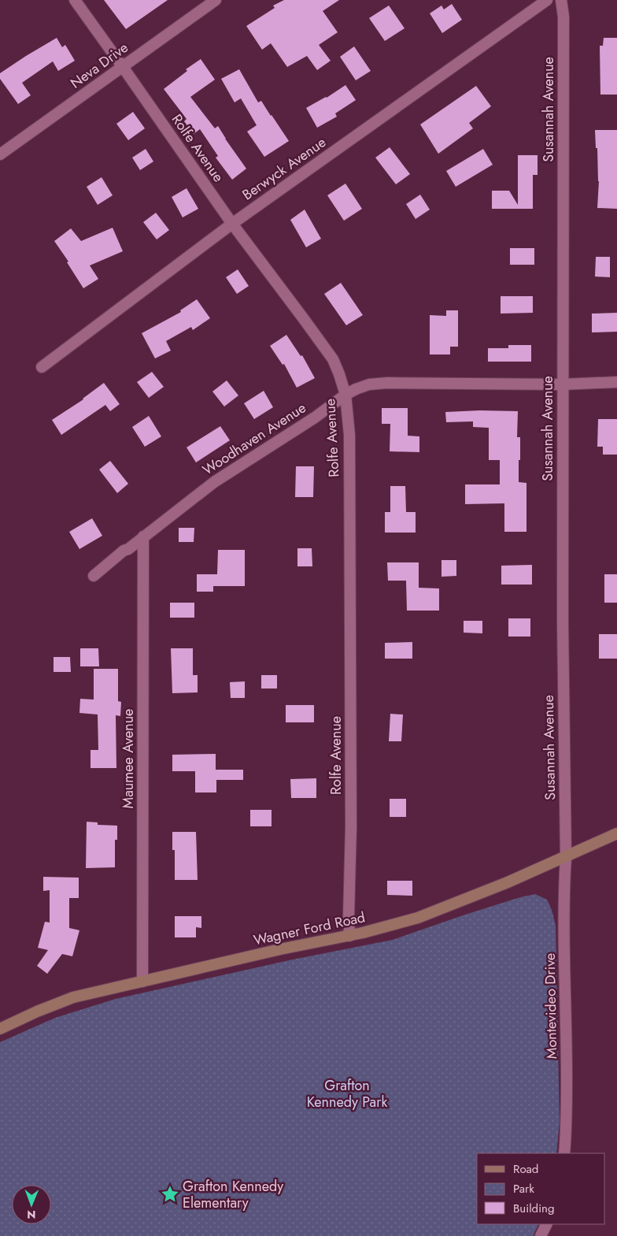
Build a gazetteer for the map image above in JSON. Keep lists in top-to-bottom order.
{
  "streets": {
    "main road": ["Wagner Ford Road"],
    "street": [
      "Neva Drive",
      "Susannah Avenue",
      "Rolfe Avenue",
      "Berwyck Avenue",
      "Woodhaven Avenue",
      "Maumee Avenue",
      "Montevideo Drive"
    ]
  },
  "crossings": [
    ["Neva Drive", "Rolfe Avenue"],
    ["Susannah Avenue", "Woodhaven Avenue"],
    ["Susannah Avenue", "Wagner Ford Road"],
    ["Susannah Avenue", "Montevideo Drive"],
    ["Rolfe Avenue", "Berwyck Avenue"],
    ["Rolfe Avenue", "Woodhaven Avenue"],
    ["Rolfe Avenue", "Wagner Ford Road"],
    ["Woodhaven Avenue", "Maumee Avenue"],
    ["Maumee Avenue", "Wagner Ford Road"],
    ["Wagner Ford Road", "Montevideo Drive"]
  ],
  "parks": ["Grafton Kennedy Park"],
  "places": {
    "place": ["Grafton Kennedy Elementary"]
  },
  "legend": ["Road", "Park", "Building"],
  "north": "bottom"
}
